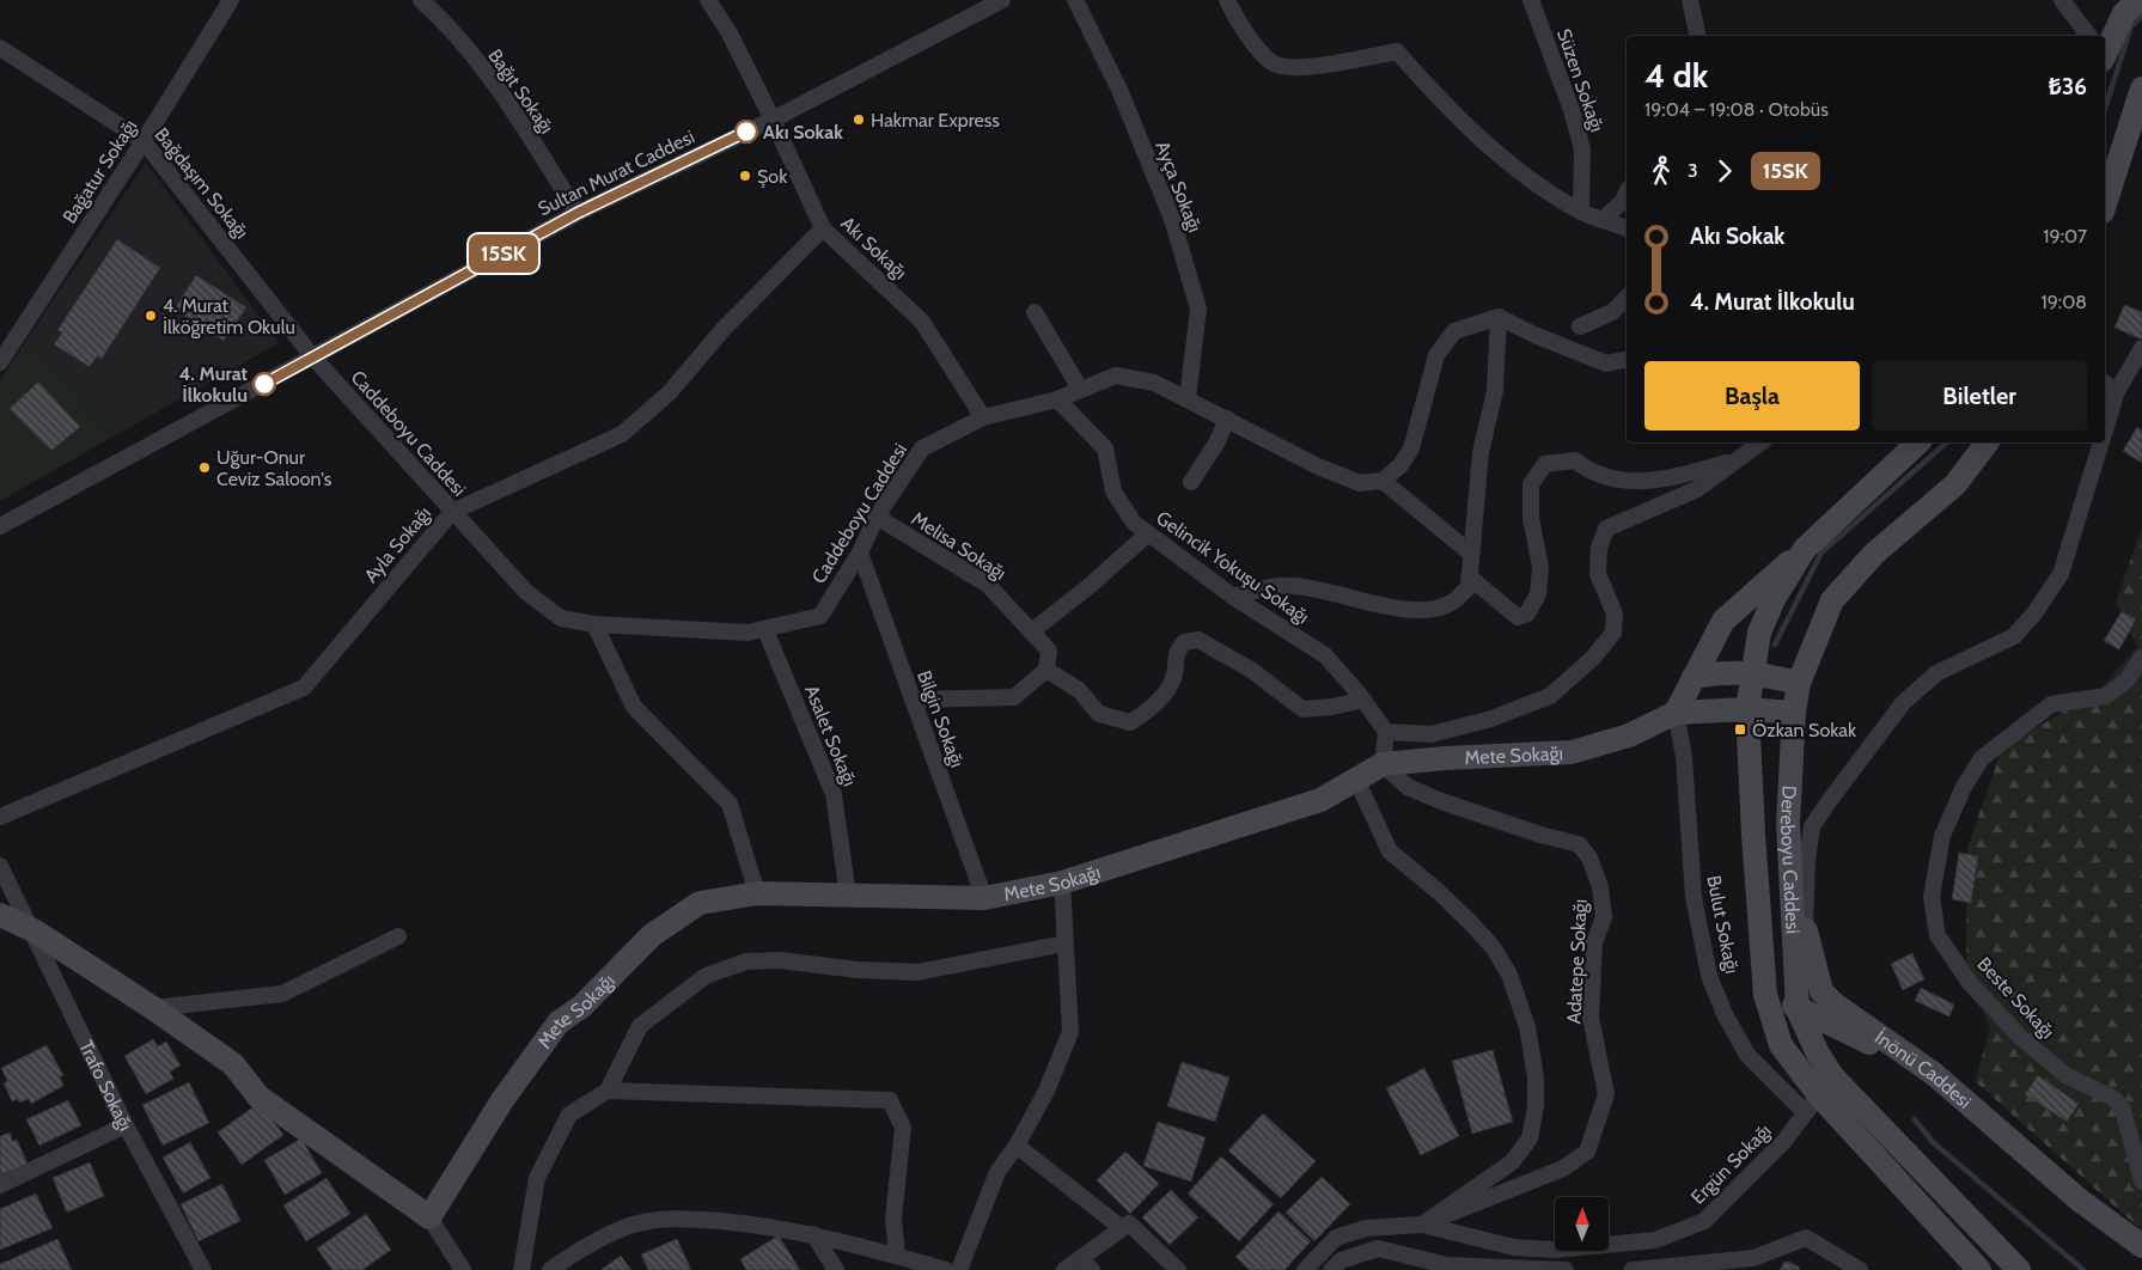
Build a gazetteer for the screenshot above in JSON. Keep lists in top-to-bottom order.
{
  "streets": {
    "main road": ["Mete Sokağı", "Dereboyu Caddesi", "İnönü Caddesi"],
    "street": [
      "Süzen Sokağı",
      "Bağıt Sokağı",
      "Bağatur Sokağı",
      "Sultan Murat Caddesi",
      "Bağdaşım Sokağı",
      "Ayça Sokağı",
      "Akı Sokağı",
      "Caddeboyu Caddesi",
      "Ayla Sokağı",
      "Melisa Sokağı",
      "Gelincik Yokuşu Sokağı",
      "Bilgin Sokağı",
      "Asalet Sokağı",
      "Bulut Sokağı",
      "Adatepe Sokağı",
      "Beste Sokağı",
      "Trafo Sokağı",
      "Ergün Sokağı"
    ]
  },
  "crossings": [
    ["Bağıt Sokağı", "Sultan Murat Caddesi"],
    ["Bağatur Sokağı", "Bağdaşım Sokağı"],
    ["Sultan Murat Caddesi", "Bağdaşım Sokağı"],
    ["Sultan Murat Caddesi", "Akı Sokağı"],
    ["Sultan Murat Caddesi", "Caddeboyu Caddesi"],
    ["Bağdaşım Sokağı", "Caddeboyu Caddesi"],
    ["Ayça Sokağı", "Caddeboyu Caddesi"],
    ["Akı Sokağı", "Caddeboyu Caddesi"],
    ["Akı Sokağı", "Ayla Sokağı"],
    ["Caddeboyu Caddesi", "Ayla Sokağı"],
    ["Caddeboyu Caddesi", "Melisa Sokağı"],
    ["Caddeboyu Caddesi", "Gelincik Yokuşu Sokağı"],
    ["Caddeboyu Caddesi", "Bilgin Sokağı"],
    ["Caddeboyu Caddesi", "Asalet Sokağı"],
    ["Bilgin Sokağı", "Mete Sokağı"],
    ["Asalet Sokağı", "Mete Sokağı"],
    ["Mete Sokağı", "Dereboyu Caddesi"],
    ["Mete Sokağı", "Bulut Sokağı"],
    ["Mete Sokağı", "Adatepe Sokağı"],
    ["Dereboyu Caddesi", "Bulut Sokağı"],
    ["Dereboyu Caddesi", "İnönü Caddesi"],
    ["Dereboyu Caddesi", "Ergün Sokağı"],
    ["Bulut Sokağı", "Ergün Sokağı"],
    ["Adatepe Sokağı", "Ergün Sokağı"]
  ],
  "places": {
    "other": [
      "Hakmar Express",
      "Akı Sokak",
      "Şok",
      "4. Murat İlköğretim Okulu",
      "4. Murat İlkokulu",
      "Uğur-Onur Ceviz Saloon's"
    ],
    "transit": ["Özkan Sokak"]
  },
  "lines": ["bus line 15SK"],
  "north": "top",
  "page": {
    "on_map": "15SK",
    "heading": ["4 dk", "19:04 – 19:08 · Otobüs", "₺36"],
    "legs": ["3", "15SK"],
    "list": [
      {
        "name": "Akı Sokak",
        "value": "19:07"
      },
      {
        "name": "4. Murat İlkokulu",
        "value": "19:08"
      }
    ],
    "buttons": ["Başla", "Biletler"]
  }
}
